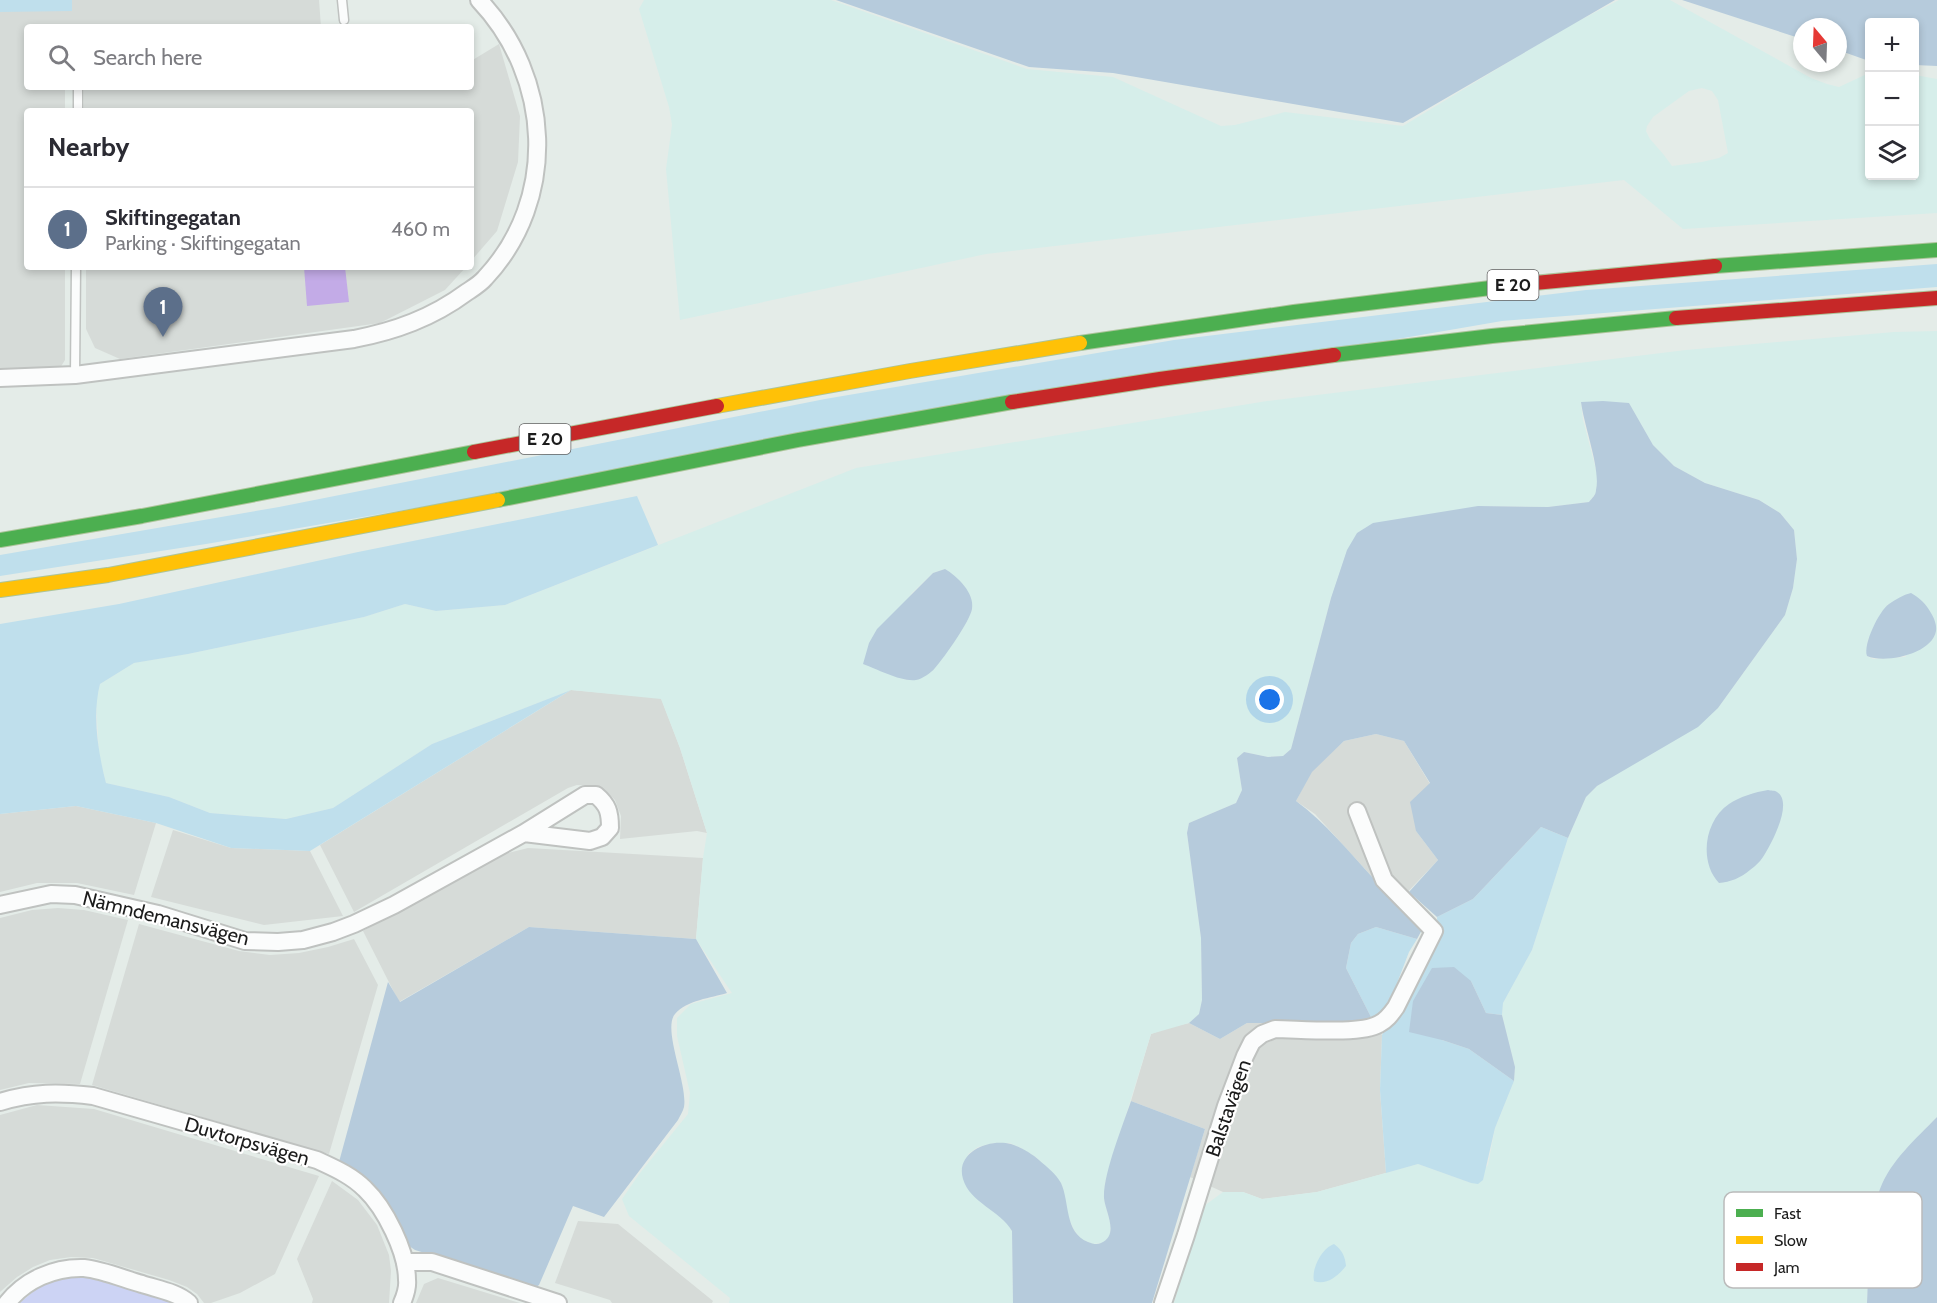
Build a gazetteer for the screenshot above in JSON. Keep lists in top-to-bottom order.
{
  "streets": {
    "highway": ["E 20"],
    "street": ["Nämndemansvägen", "Balstavägen", "Duvtorpsvägen"]
  },
  "legend": ["Fast", "Slow", "Jam"],
  "north": "top",
  "page": {
    "map_buttons": ["+", "−"],
    "search": "Search here",
    "heading": "Nearby",
    "list": [
      {
        "mark": "1",
        "name": "Skiftingegatan",
        "note": "Parking · Skiftingegatan",
        "value": "460 m"
      }
    ],
    "pins": "1"
  }
}
